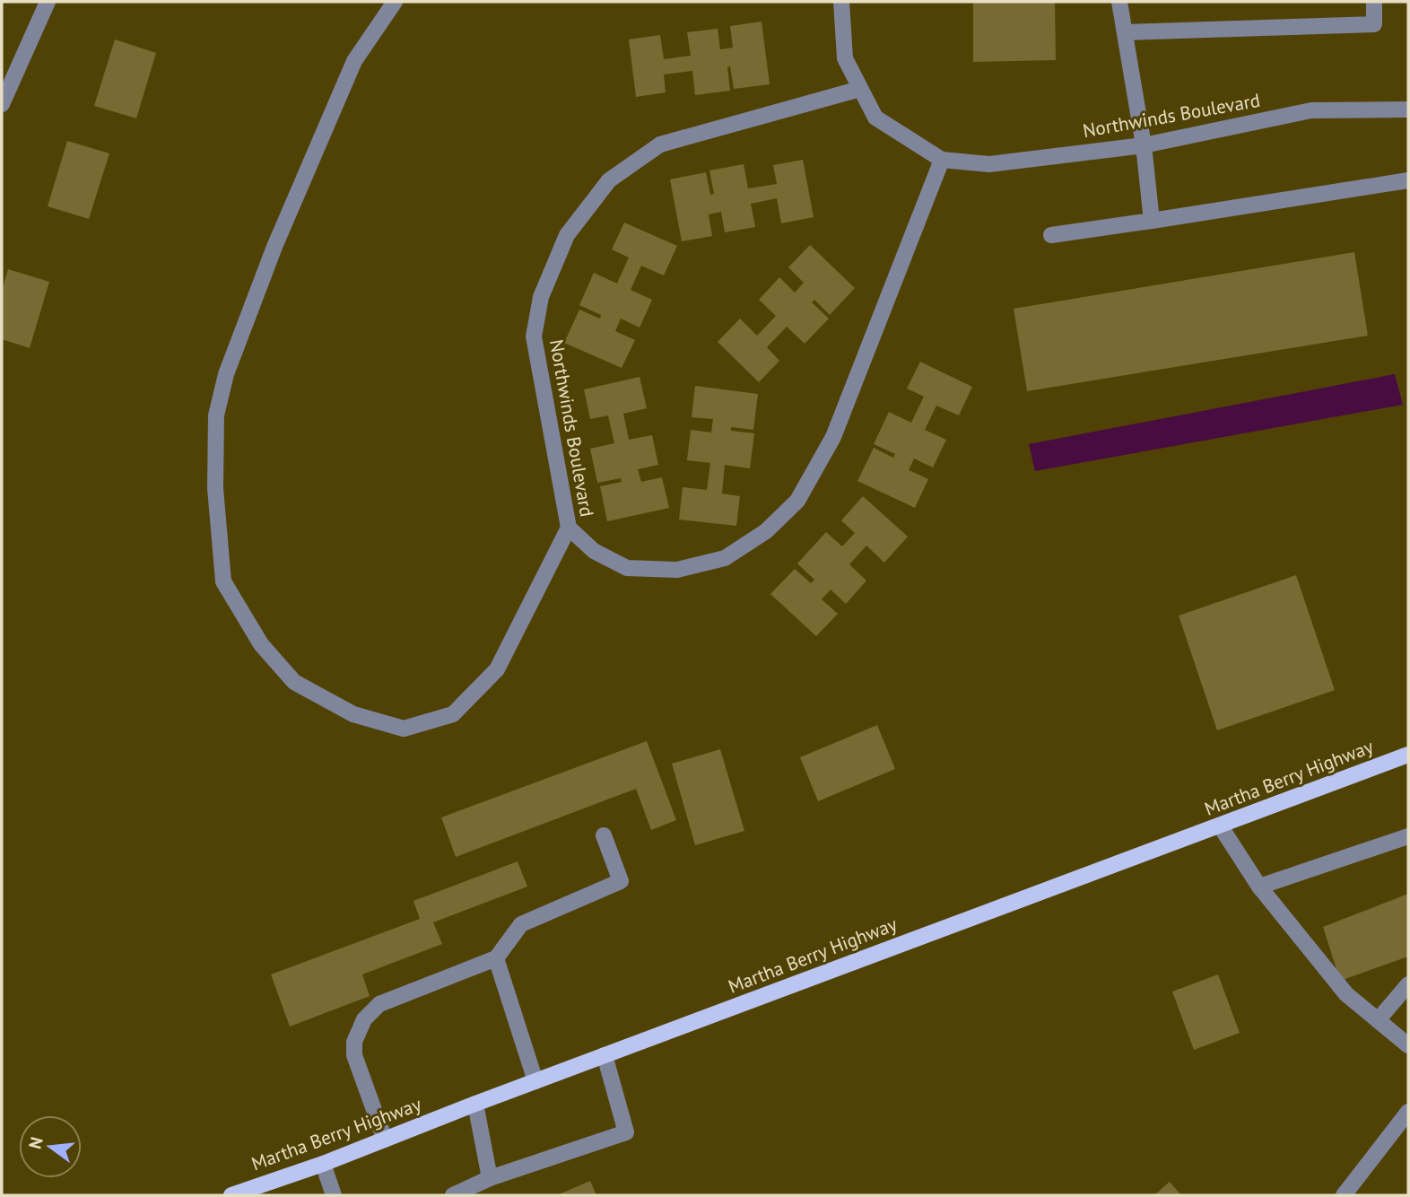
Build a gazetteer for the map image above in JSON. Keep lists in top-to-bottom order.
{
  "streets": {
    "main road": ["Martha Berry Highway"],
    "street": ["Northwinds Boulevard"]
  },
  "north": "left"
}
